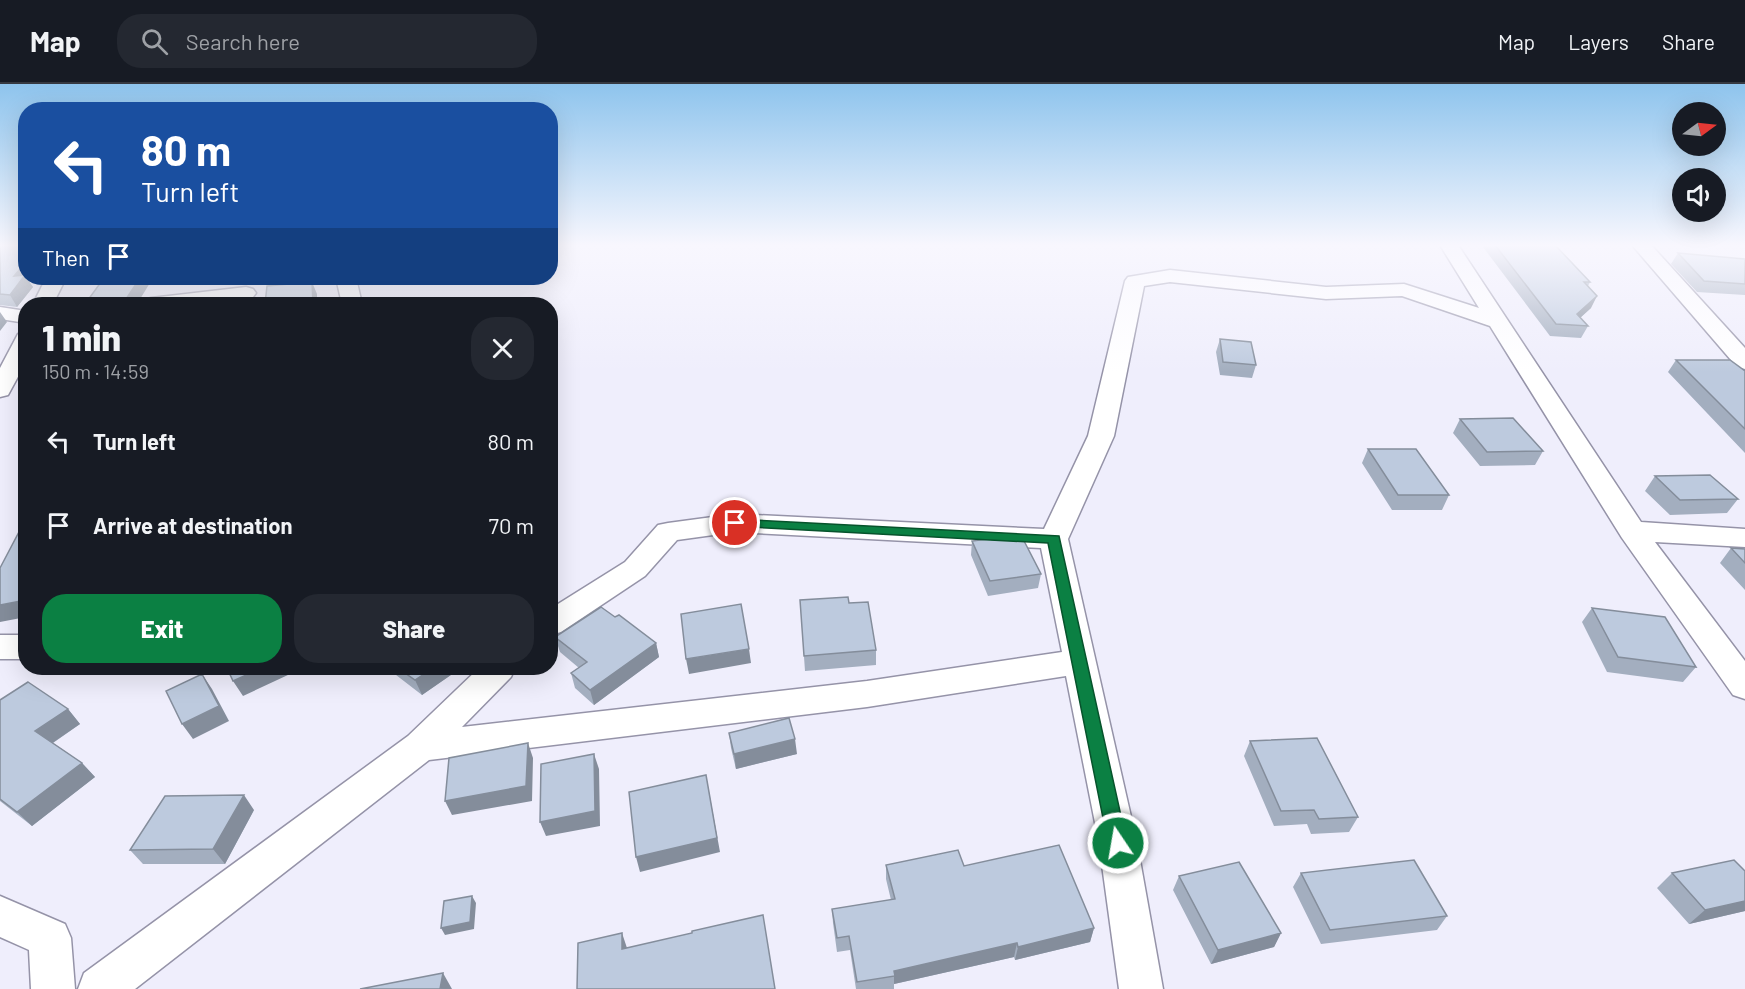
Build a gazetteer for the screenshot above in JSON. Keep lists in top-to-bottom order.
{
  "north": "right",
  "page": {
    "header": "Map",
    "search": "Search here",
    "nav": ["Map", "Layers", "Share"],
    "turn": ["80 m", "Turn left"],
    "then": "Then",
    "heading": ["1 min", "150 m · 14:59"],
    "list": [
      {
        "name": "Turn left",
        "value": "80 m"
      },
      {
        "name": "Arrive at destination",
        "value": "70 m"
      }
    ],
    "buttons": ["Exit", "Share"]
  }
}
